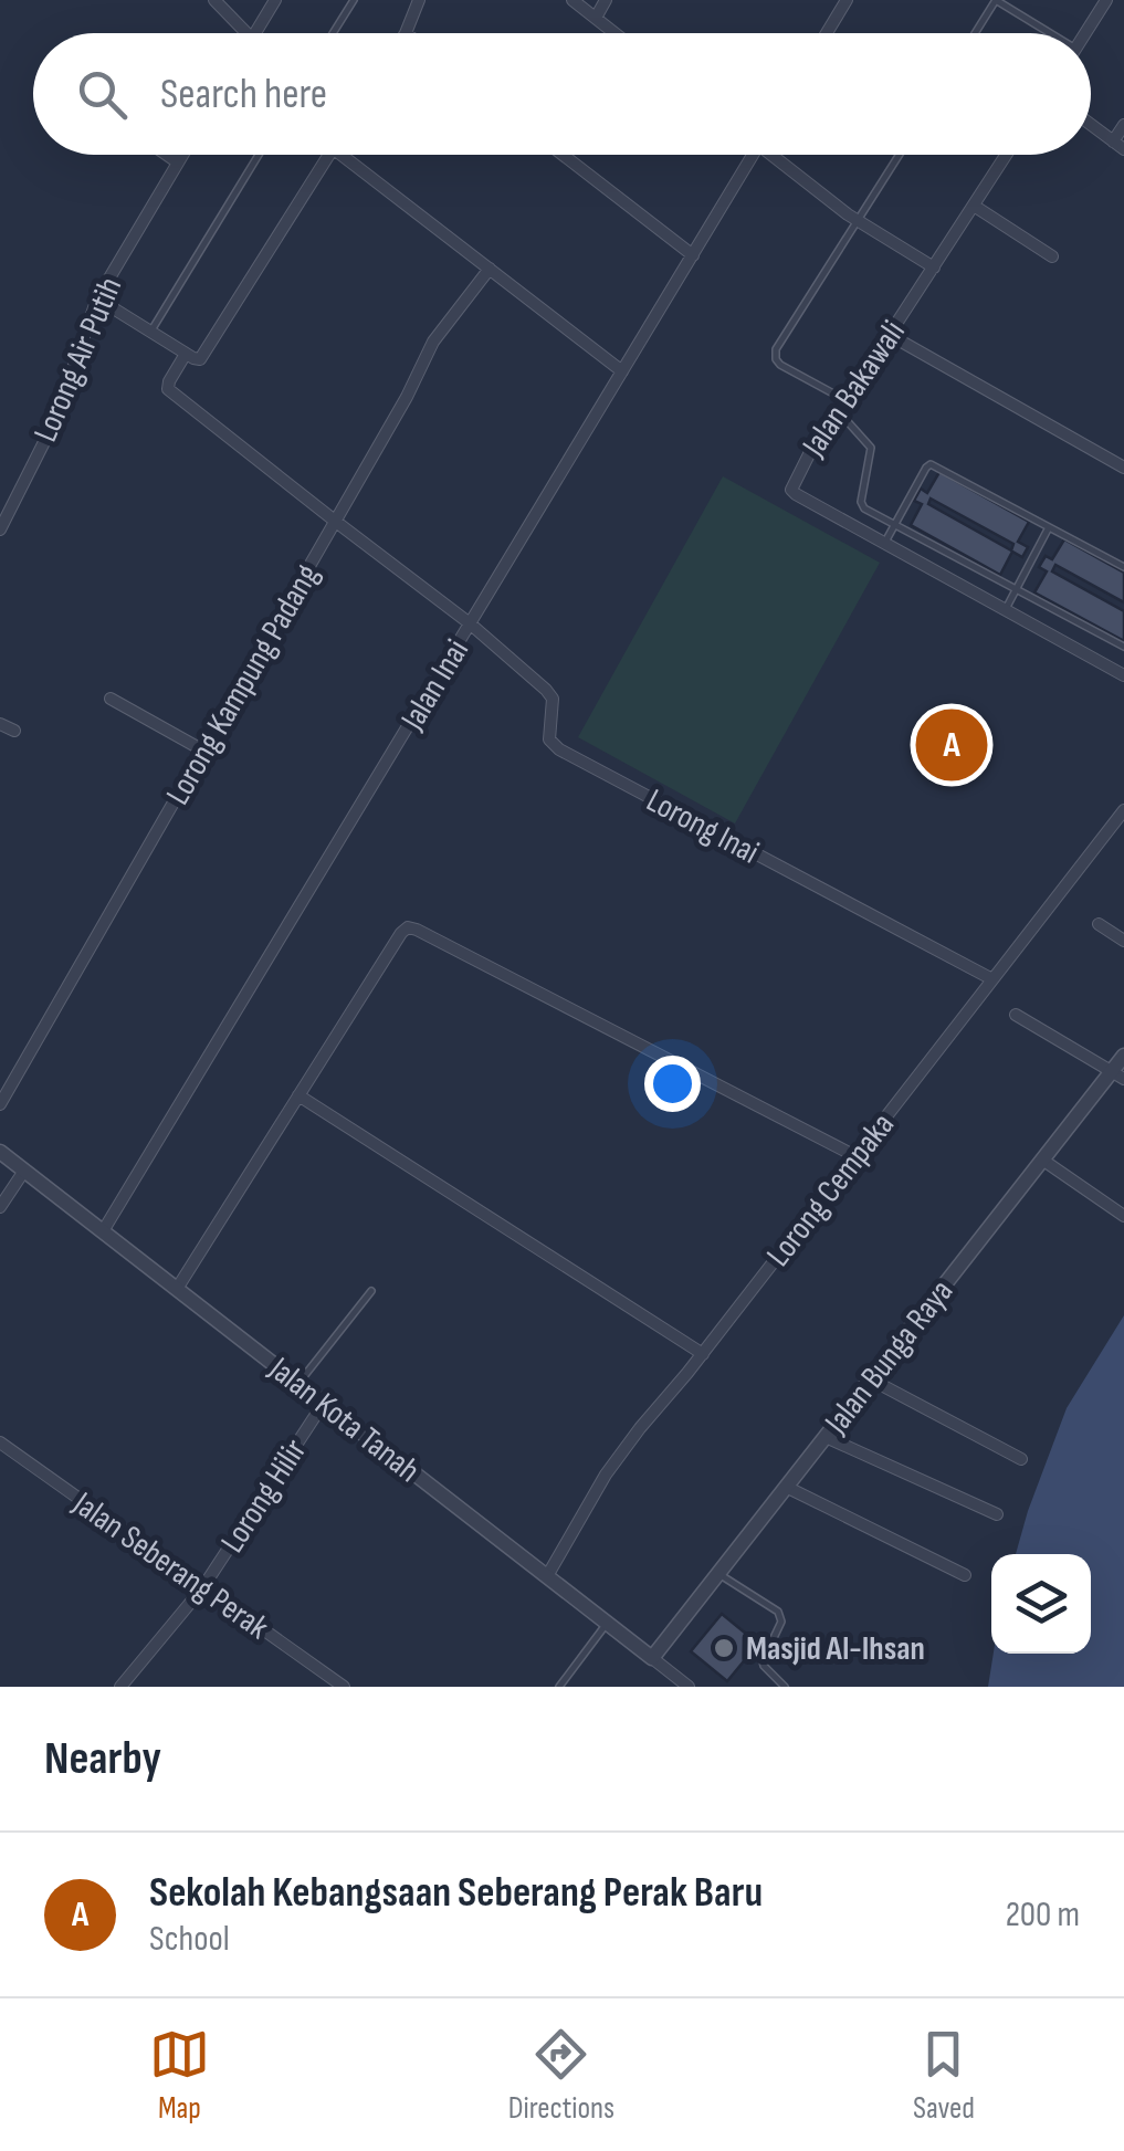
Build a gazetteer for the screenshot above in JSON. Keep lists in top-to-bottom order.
{
  "streets": {
    "street": [
      "Lorong Air Putih",
      "Jalan Bakawali",
      "Lorong Kampung Padang",
      "Jalan Inai",
      "Lorong Inai",
      "Lorong Cempaka",
      "Jalan Bunga Raya",
      "Jalan Kota Tanah",
      "Lorong Hilir",
      "Jalan Seberang Perak"
    ]
  },
  "crossings": [
    ["Jalan Inai", "Lorong Inai"],
    ["Jalan Inai", "Jalan Kota Tanah"],
    ["Lorong Inai", "Lorong Cempaka"],
    ["Lorong Cempaka", "Jalan Kota Tanah"],
    ["Jalan Bunga Raya", "Jalan Kota Tanah"],
    ["Jalan Kota Tanah", "Lorong Hilir"],
    ["Lorong Hilir", "Jalan Seberang Perak"]
  ],
  "places": ["Masjid Al-Ihsan"],
  "page": {
    "search": "Search here",
    "pins": "A",
    "heading": "Nearby",
    "list": [
      {
        "mark": "A",
        "name": "Sekolah Kebangsaan Seberang Perak Baru",
        "note": "School",
        "value": "200 m"
      }
    ],
    "nav": ["Map", "Directions", "Saved"]
  }
}
